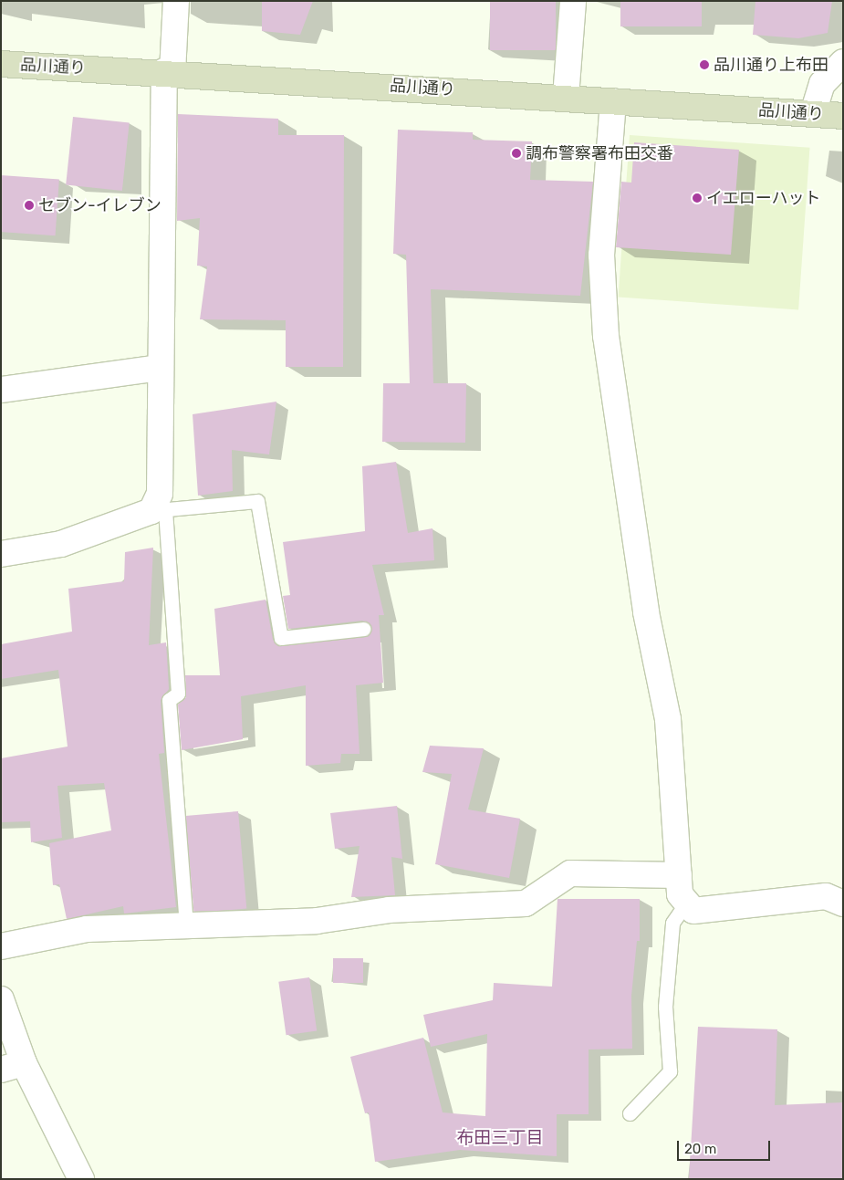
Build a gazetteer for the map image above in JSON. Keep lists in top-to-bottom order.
{
  "streets": {
    "street": ["品川通り"]
  },
  "districts": ["布田三丁目"],
  "places": [
    "品川通り上布田",
    "調布警察署布田交番",
    "イエローハット",
    "セブン-イレブン"
  ],
  "scale_bar": "20 m"
}
